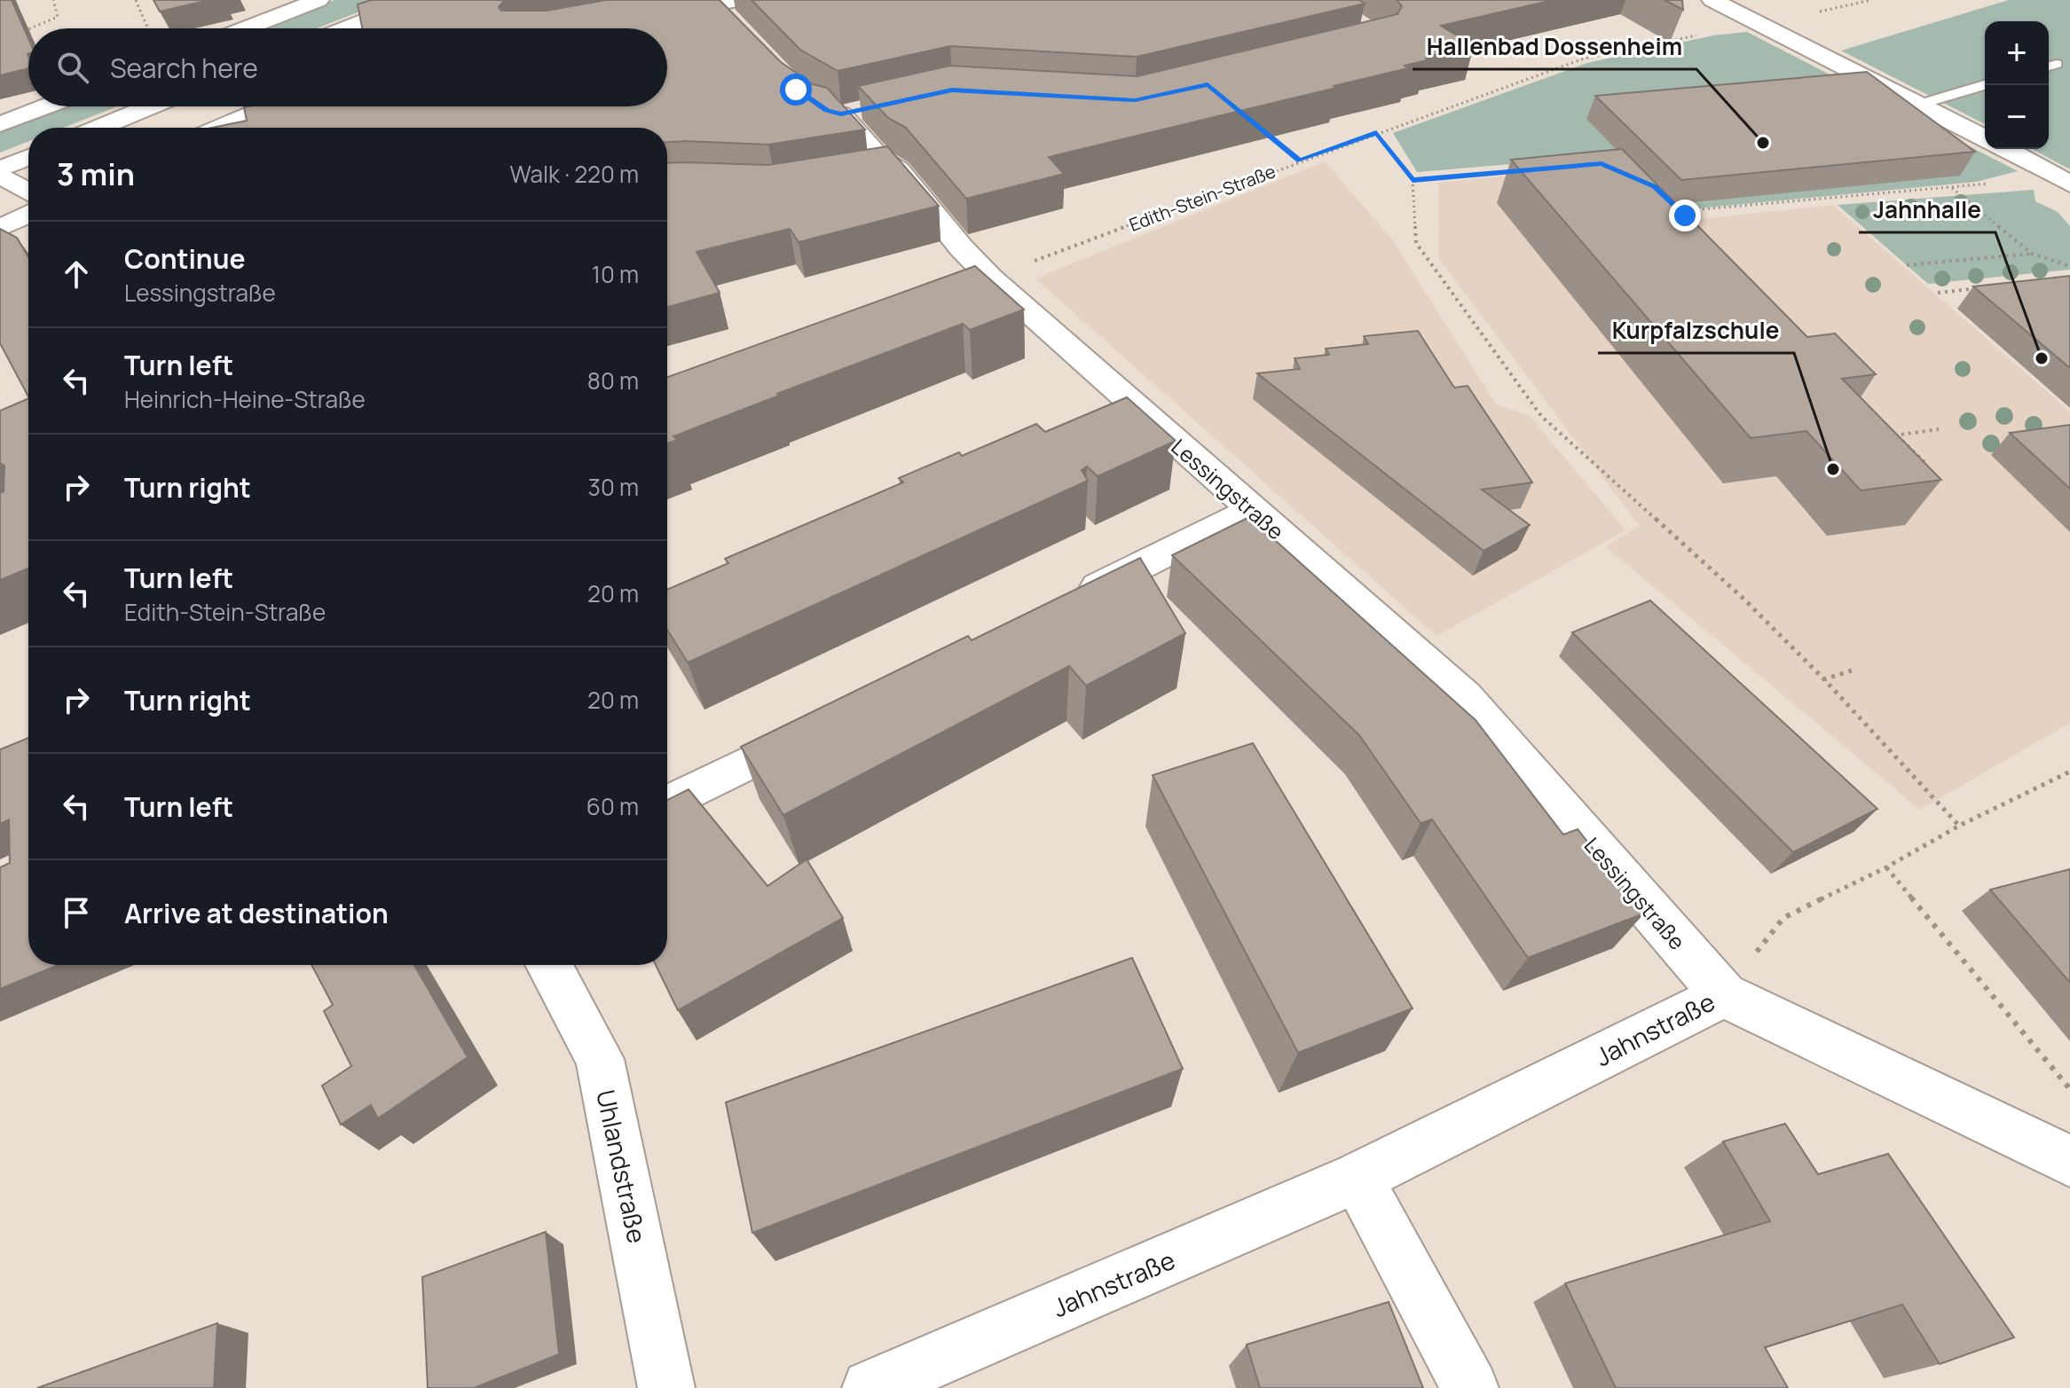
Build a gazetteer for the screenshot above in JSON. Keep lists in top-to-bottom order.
{
  "streets": {
    "street": ["Lessingstraße", "Jahnstraße", "Uhlandstraße"],
    "path": ["Edith-Stein-Straße"]
  },
  "crossings": [
    ["Edith-Stein-Straße", "Lessingstraße"],
    ["Lessingstraße", "Jahnstraße"]
  ],
  "places": ["Hallenbad Dossenheim", "Jahnhalle", "Kurpfalzschule"],
  "page": {
    "map_buttons": ["+", "−"],
    "search": "Search here",
    "heading": ["3 min", "Walk · 220 m"],
    "list": [
      ["Continue", "Lessingstraße", "10 m"],
      ["Turn left", "Heinrich-Heine-Straße", "80 m"],
      ["Turn right", "30 m"],
      ["Turn left", "Edith-Stein-Straße", "20 m"],
      ["Turn right", "20 m"],
      ["Turn left", "60 m"],
      "Arrive at destination"
    ]
  }
}
